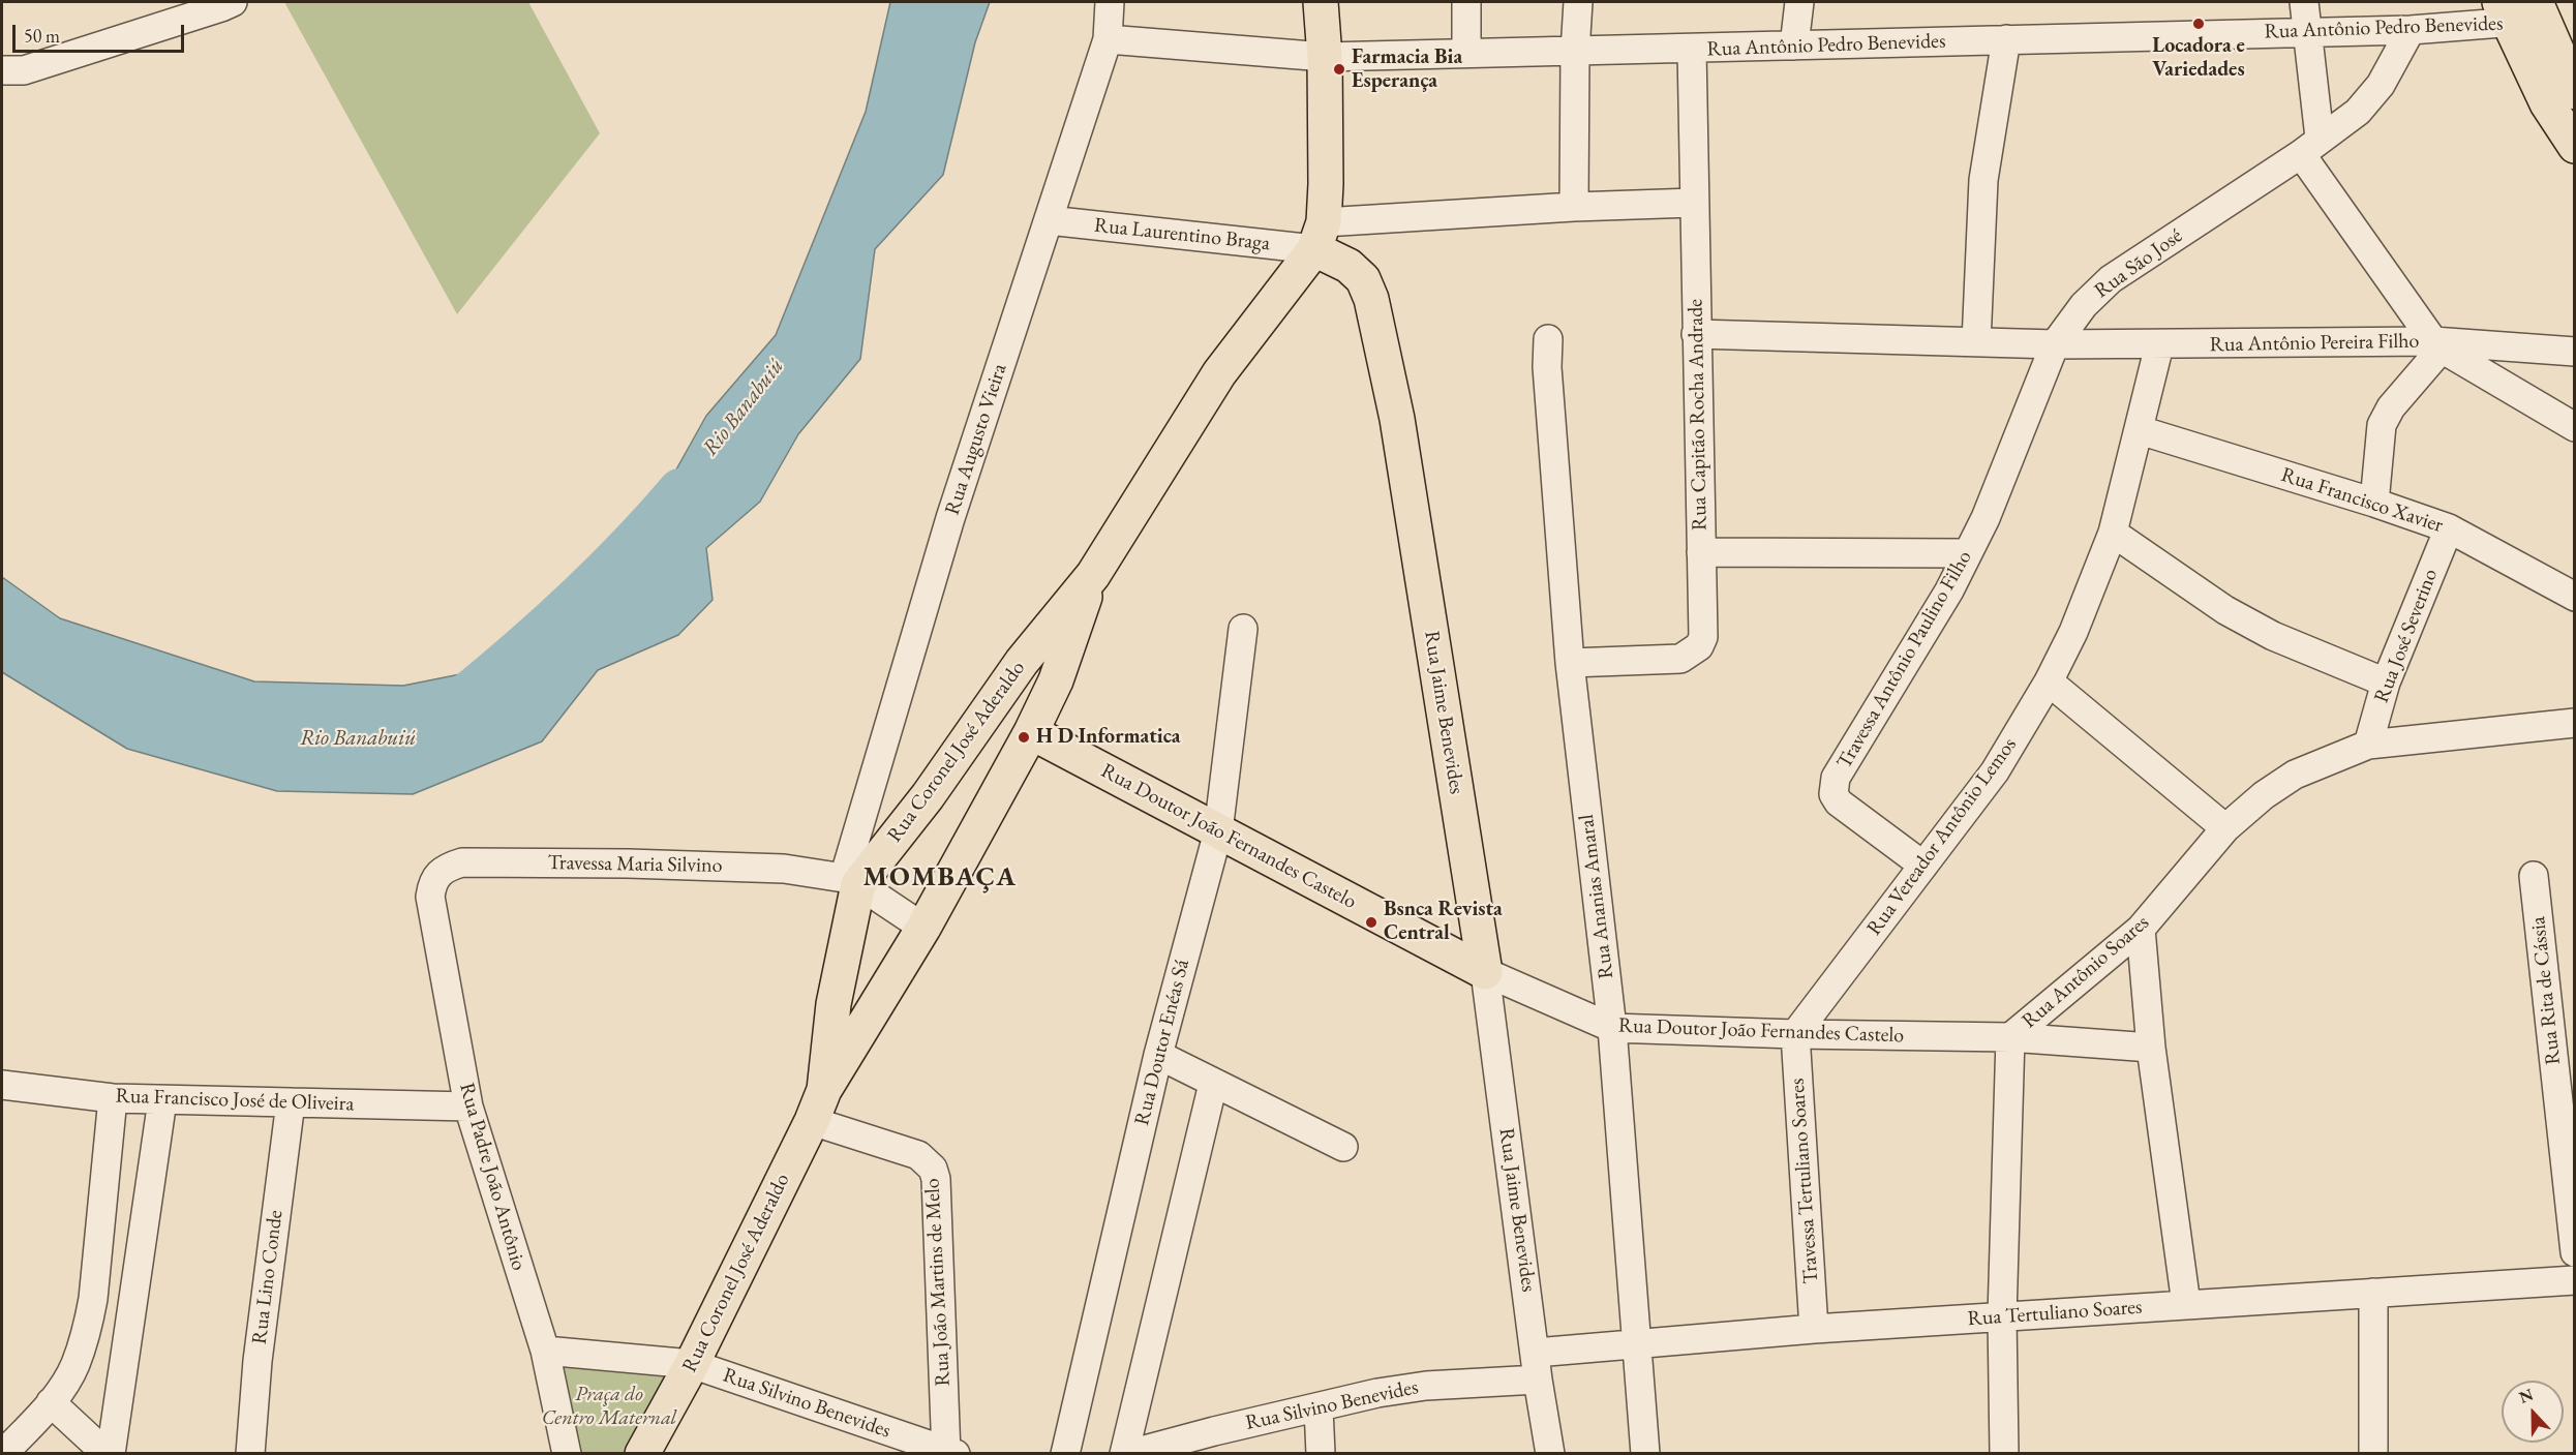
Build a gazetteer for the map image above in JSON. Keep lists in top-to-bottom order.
{
  "streets": {
    "main road": ["Rua Jaime Benevides", "Rua Coronel José Aderaldo", "Rua Doutor João Fernandes Castelo"],
    "street": [
      "Rua Antônio Pedro Benevides",
      "Rua Laurentino Braga",
      "Rua São José",
      "Rua Antônio Pereira Filho",
      "Rua Capitão Rocha Andrade",
      "Rua Augusto Vieira",
      "Rua Francisco Xavier",
      "Rua José Severino",
      "Travessa Antônio Paulino Filho",
      "Rua Vereador Antônio Lemos",
      "Travessa Maria Silvino",
      "Rua Ananias Amaral",
      "Rua Antônio Soares",
      "Rua Rita de Cássia",
      "Rua Doutor Enéas Sá",
      "Rua Francisco José de Oliveira",
      "Rua Padre João Antônio",
      "Travessa Tertuliano Soares",
      "Rua Lino Conde",
      "Rua João Martins de Melo",
      "Rua Tertuliano Soares",
      "Rua Silvino Benevides"
    ]
  },
  "crossings": [
    ["Rua Antônio Pedro Benevides", "Rua São José"],
    ["Rua Antônio Pedro Benevides", "Rua Capitão Rocha Andrade"],
    ["Rua Antônio Pedro Benevides", "Rua Augusto Vieira"],
    ["Rua Laurentino Braga", "Rua Capitão Rocha Andrade"],
    ["Rua Laurentino Braga", "Rua Augusto Vieira"],
    ["Rua Laurentino Braga", "Rua Jaime Benevides"],
    ["Rua Laurentino Braga", "Rua Coronel José Aderaldo"],
    ["Rua São José", "Rua Antônio Pereira Filho"],
    ["Rua São José", "Travessa Antônio Paulino Filho"],
    ["Rua Antônio Pereira Filho", "Travessa Antônio Paulino Filho"],
    ["Rua Antônio Pereira Filho", "Rua Vereador Antônio Lemos"],
    ["Rua Capitão Rocha Andrade", "Rua Ananias Amaral"],
    ["Rua Augusto Vieira", "Rua Coronel José Aderaldo"],
    ["Rua Augusto Vieira", "Travessa Maria Silvino"],
    ["Rua Francisco Xavier", "Rua José Severino"],
    ["Rua Francisco Xavier", "Rua Vereador Antônio Lemos"],
    ["Rua José Severino", "Rua Antônio Soares"],
    ["Travessa Antônio Paulino Filho", "Rua Vereador Antônio Lemos"],
    ["Rua Jaime Benevides", "Rua Coronel José Aderaldo"],
    ["Rua Jaime Benevides", "Rua Doutor João Fernandes Castelo"],
    ["Rua Jaime Benevides", "Rua Tertuliano Soares"],
    ["Rua Jaime Benevides", "Rua Silvino Benevides"],
    ["Rua Coronel José Aderaldo", "Rua Doutor João Fernandes Castelo"],
    ["Rua Coronel José Aderaldo", "Travessa Maria Silvino"],
    ["Rua Coronel José Aderaldo", "Rua João Martins de Melo"],
    ["Rua Coronel José Aderaldo", "Rua Silvino Benevides"],
    ["Rua Doutor João Fernandes Castelo", "Rua Vereador Antônio Lemos"],
    ["Rua Doutor João Fernandes Castelo", "Rua Ananias Amaral"],
    ["Rua Doutor João Fernandes Castelo", "Rua Antônio Soares"],
    ["Rua Doutor João Fernandes Castelo", "Rua Doutor Enéas Sá"],
    ["Rua Doutor João Fernandes Castelo", "Travessa Tertuliano Soares"],
    ["Rua Vereador Antônio Lemos", "Travessa Tertuliano Soares"],
    ["Travessa Maria Silvino", "Rua Padre João Antônio"],
    ["Rua Ananias Amaral", "Rua Tertuliano Soares"],
    ["Rua Antônio Soares", "Rua Tertuliano Soares"],
    ["Rua Francisco José de Oliveira", "Rua Padre João Antônio"],
    ["Rua Francisco José de Oliveira", "Rua Lino Conde"],
    ["Rua Padre João Antônio", "Rua Silvino Benevides"],
    ["Travessa Tertuliano Soares", "Rua Tertuliano Soares"],
    ["Rua João Martins de Melo", "Rua Silvino Benevides"],
    ["Rua Tertuliano Soares", "Rua Silvino Benevides"]
  ],
  "districts": ["MOMBAÇA"],
  "water": ["Rio Banabuiú"],
  "parks": ["Praça do Centro Maternal"],
  "places": [
    "Locadora e Variedades",
    "Farmacia Bia Esperança",
    "H D Informatica",
    "Bsnca Revista Central"
  ],
  "scale_bar": "50 m",
  "north": "top"
}
